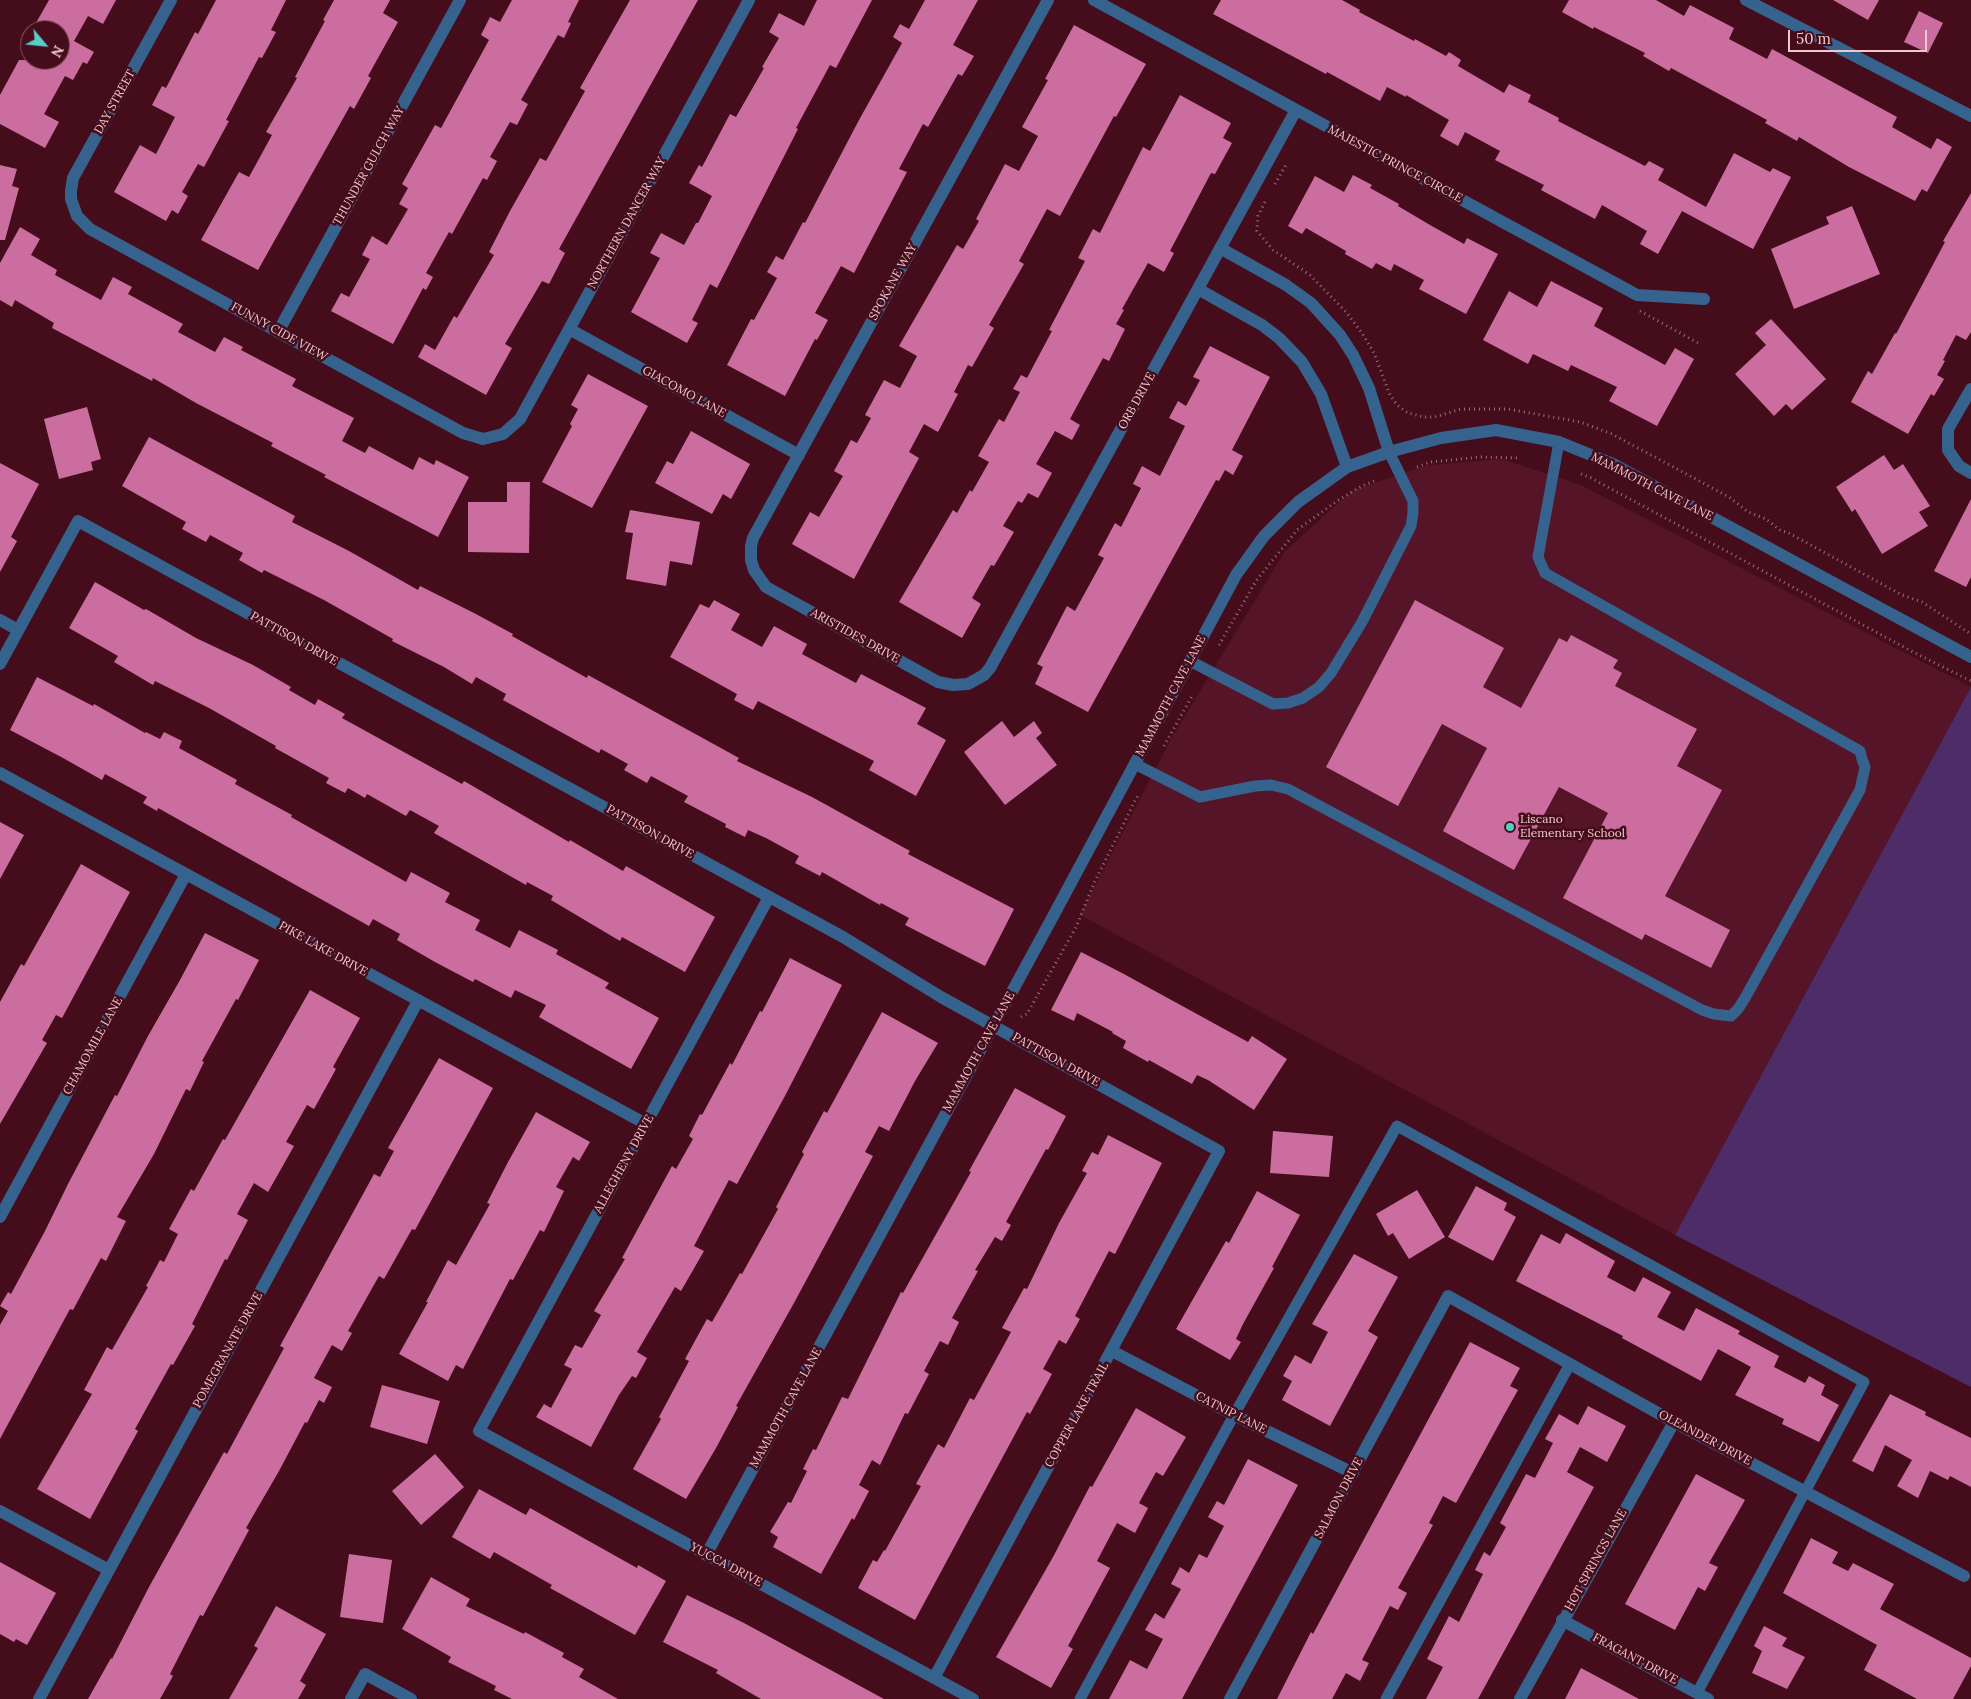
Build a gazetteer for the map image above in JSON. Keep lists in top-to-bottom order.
{
  "streets": {
    "street": [
      "DAY STREET",
      "MAJESTIC PRINCE CIRCLE",
      "THUNDER GULCH WAY",
      "NORTHERN DANCER WAY",
      "SPOKANE WAY",
      "FUNNY CIDE VIEW",
      "GIACOMO LANE",
      "ORB DRIVE",
      "MAMMOTH CAVE LANE",
      "ARISTIDES DRIVE",
      "PATTISON DRIVE",
      "PIKE LAKE DRIVE",
      "CHAMOMILE LANE",
      "ALLEGHENY DRIVE",
      "POMEGRANATE DRIVE",
      "CATNIP LANE",
      "COPPER LAKE TRAIL",
      "OLEANDER DRIVE",
      "SALMON DRIVE",
      "HOT SPRINGS LANE",
      "YUCCA DRIVE",
      "FRAGANT DRIVE"
    ]
  },
  "crossings": [
    ["DAY STREET", "FUNNY CIDE VIEW"],
    ["MAJESTIC PRINCE CIRCLE", "ORB DRIVE"],
    ["THUNDER GULCH WAY", "FUNNY CIDE VIEW"],
    ["NORTHERN DANCER WAY", "FUNNY CIDE VIEW"],
    ["NORTHERN DANCER WAY", "GIACOMO LANE"],
    ["SPOKANE WAY", "GIACOMO LANE"],
    ["SPOKANE WAY", "ARISTIDES DRIVE"],
    ["ORB DRIVE", "ARISTIDES DRIVE"],
    ["MAMMOTH CAVE LANE", "PATTISON DRIVE"],
    ["MAMMOTH CAVE LANE", "YUCCA DRIVE"],
    ["PATTISON DRIVE", "ALLEGHENY DRIVE"],
    ["PATTISON DRIVE", "COPPER LAKE TRAIL"],
    ["PIKE LAKE DRIVE", "CHAMOMILE LANE"],
    ["PIKE LAKE DRIVE", "ALLEGHENY DRIVE"],
    ["PIKE LAKE DRIVE", "POMEGRANATE DRIVE"],
    ["ALLEGHENY DRIVE", "YUCCA DRIVE"],
    ["CATNIP LANE", "COPPER LAKE TRAIL"],
    ["CATNIP LANE", "SALMON DRIVE"],
    ["COPPER LAKE TRAIL", "YUCCA DRIVE"],
    ["OLEANDER DRIVE", "SALMON DRIVE"],
    ["OLEANDER DRIVE", "HOT SPRINGS LANE"],
    ["HOT SPRINGS LANE", "FRAGANT DRIVE"]
  ],
  "places": ["Liscano Elementary School"],
  "scale_bar": "50 m",
  "north": "bottom right"
}
